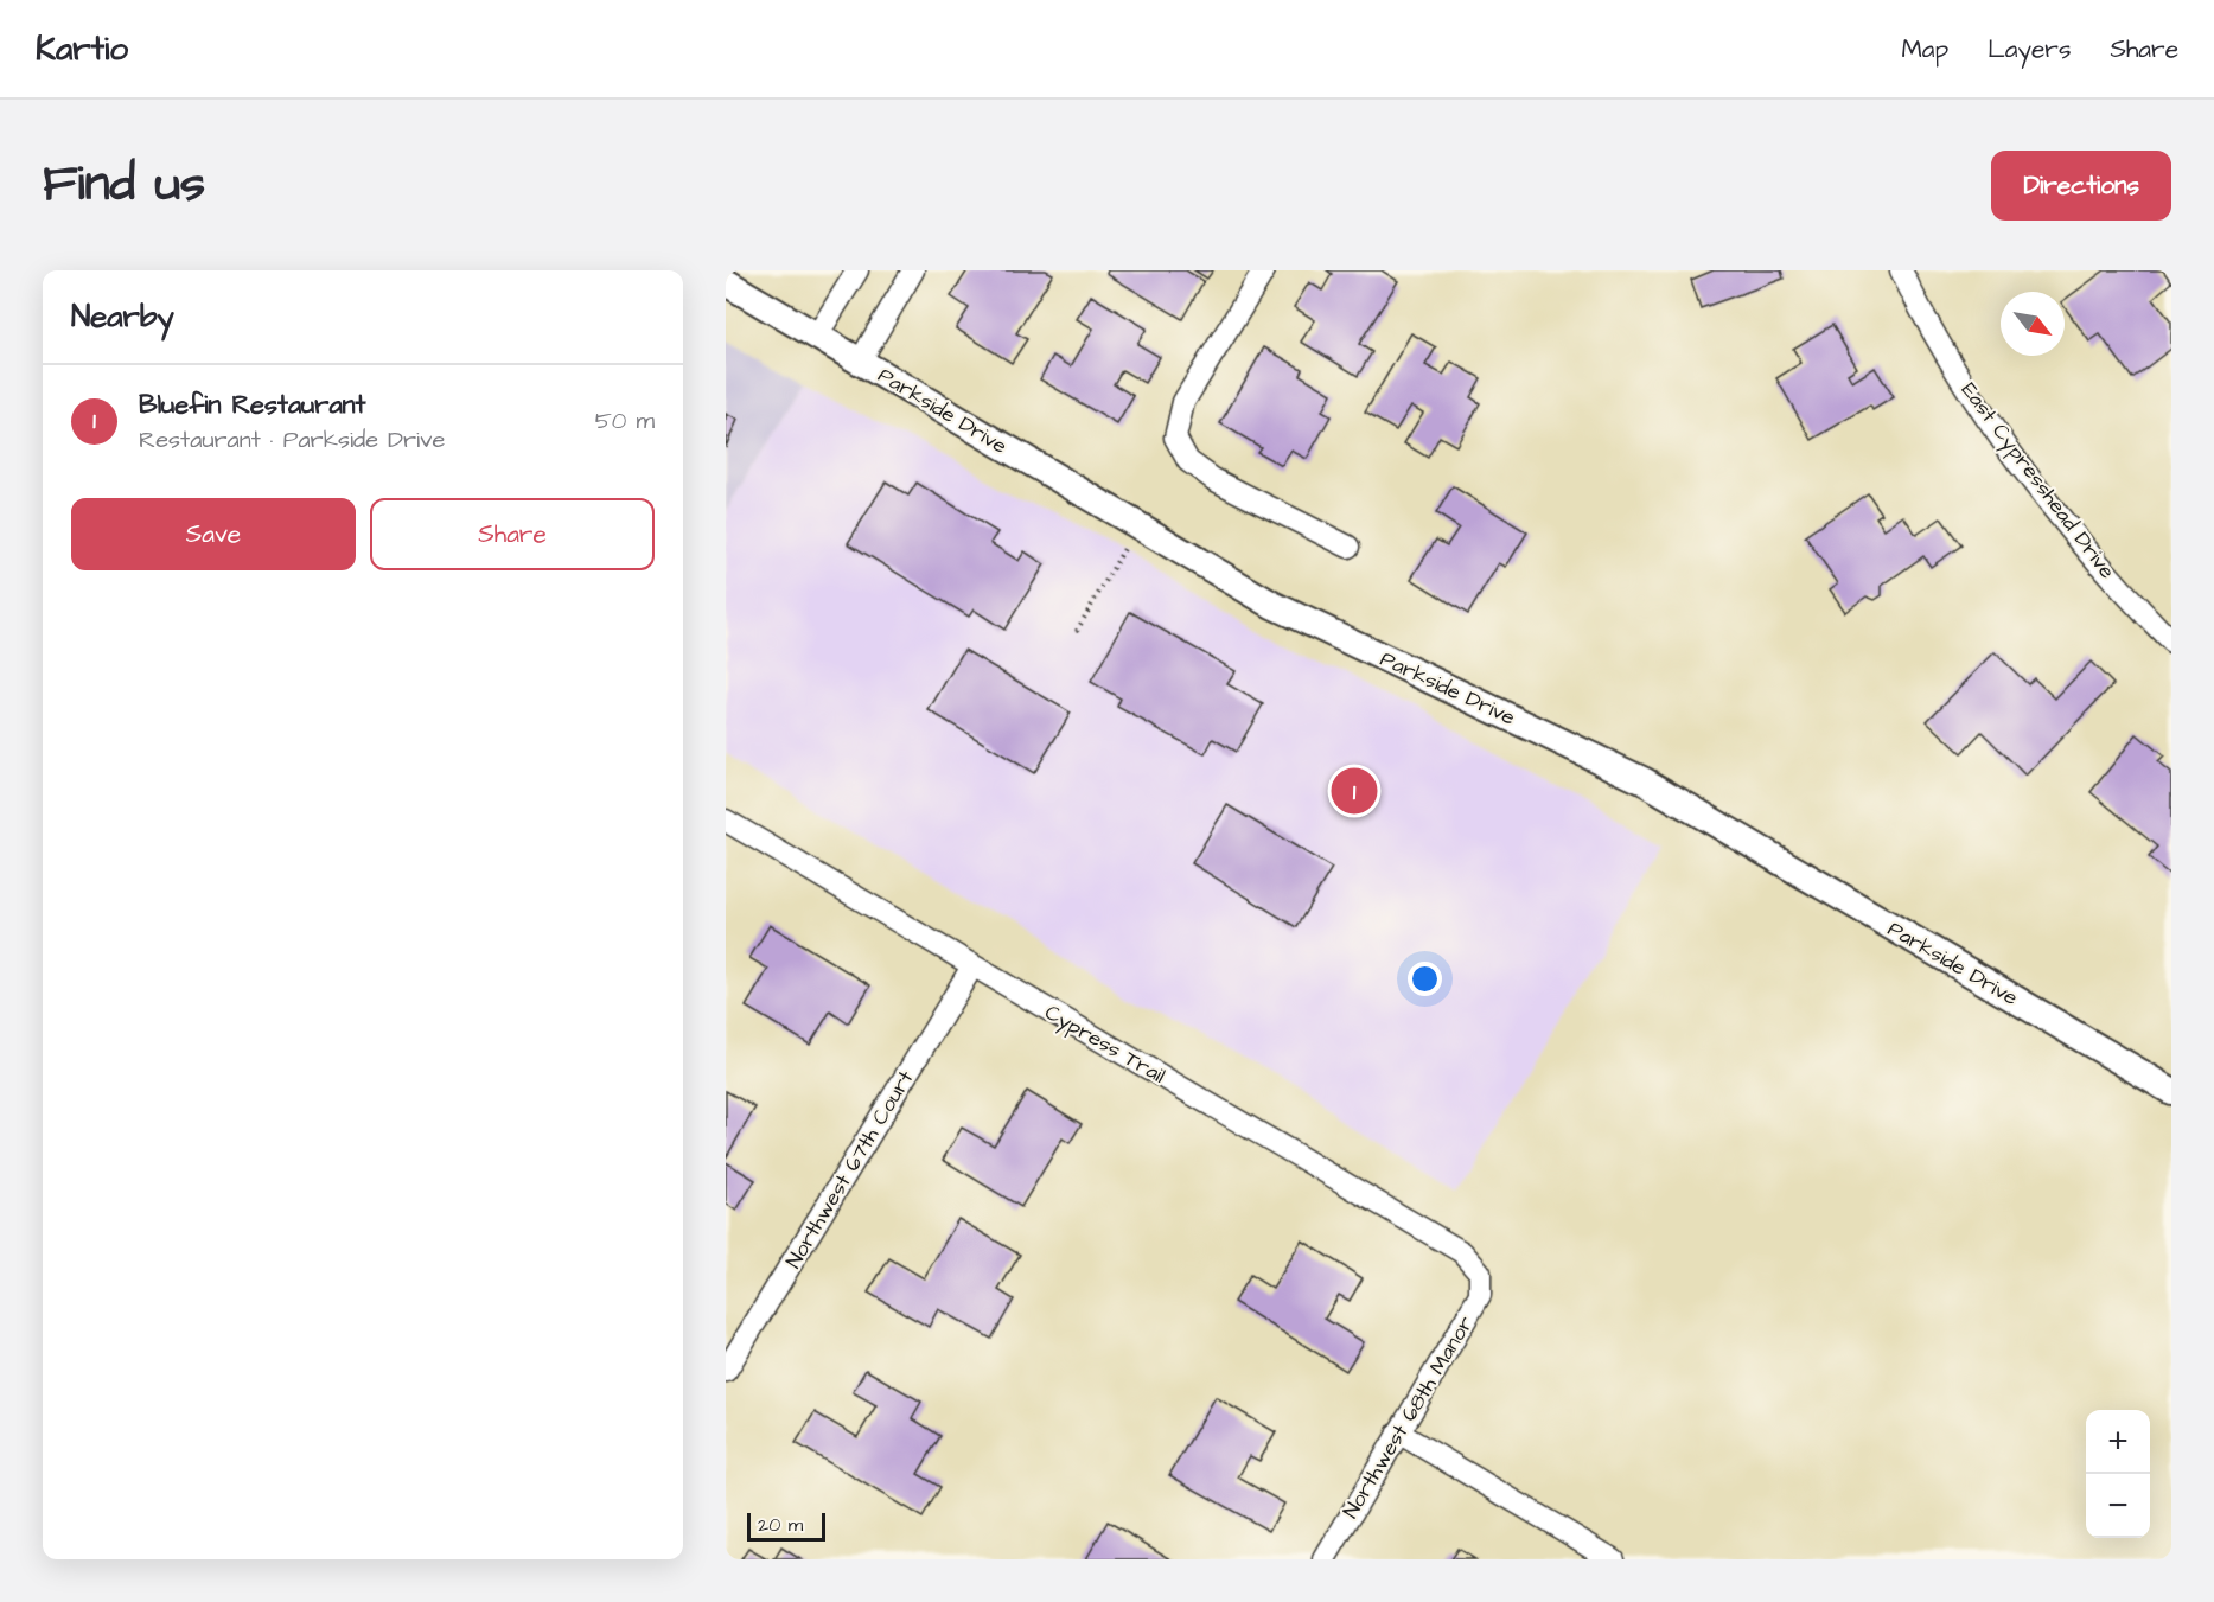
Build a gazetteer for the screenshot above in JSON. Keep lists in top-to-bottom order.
{
  "streets": {
    "street": [
      "Parkside Drive",
      "East Cypresshead Drive",
      "Cypress Trail",
      "Northwest 67th Court",
      "Northwest 68th Manor"
    ]
  },
  "crossings": [
    ["Cypress Trail", "Northwest 67th Court"],
    ["Cypress Trail", "Northwest 68th Manor"]
  ],
  "scale_bar": "20 m",
  "north": "bottom right",
  "page": {
    "header": "Kartio",
    "nav": ["Map", "Layers", "Share"],
    "title": "Find us",
    "buttons": [
      "Directions",
      ["Save", "Share"]
    ],
    "heading": "Nearby",
    "list": [
      {
        "mark": "1",
        "name": "Bluefin Restaurant",
        "note": "Restaurant · Parkside Drive",
        "value": "50 m"
      }
    ],
    "pins": "1",
    "map_buttons": ["+", "−"],
    "scale": "20 m"
  }
}
